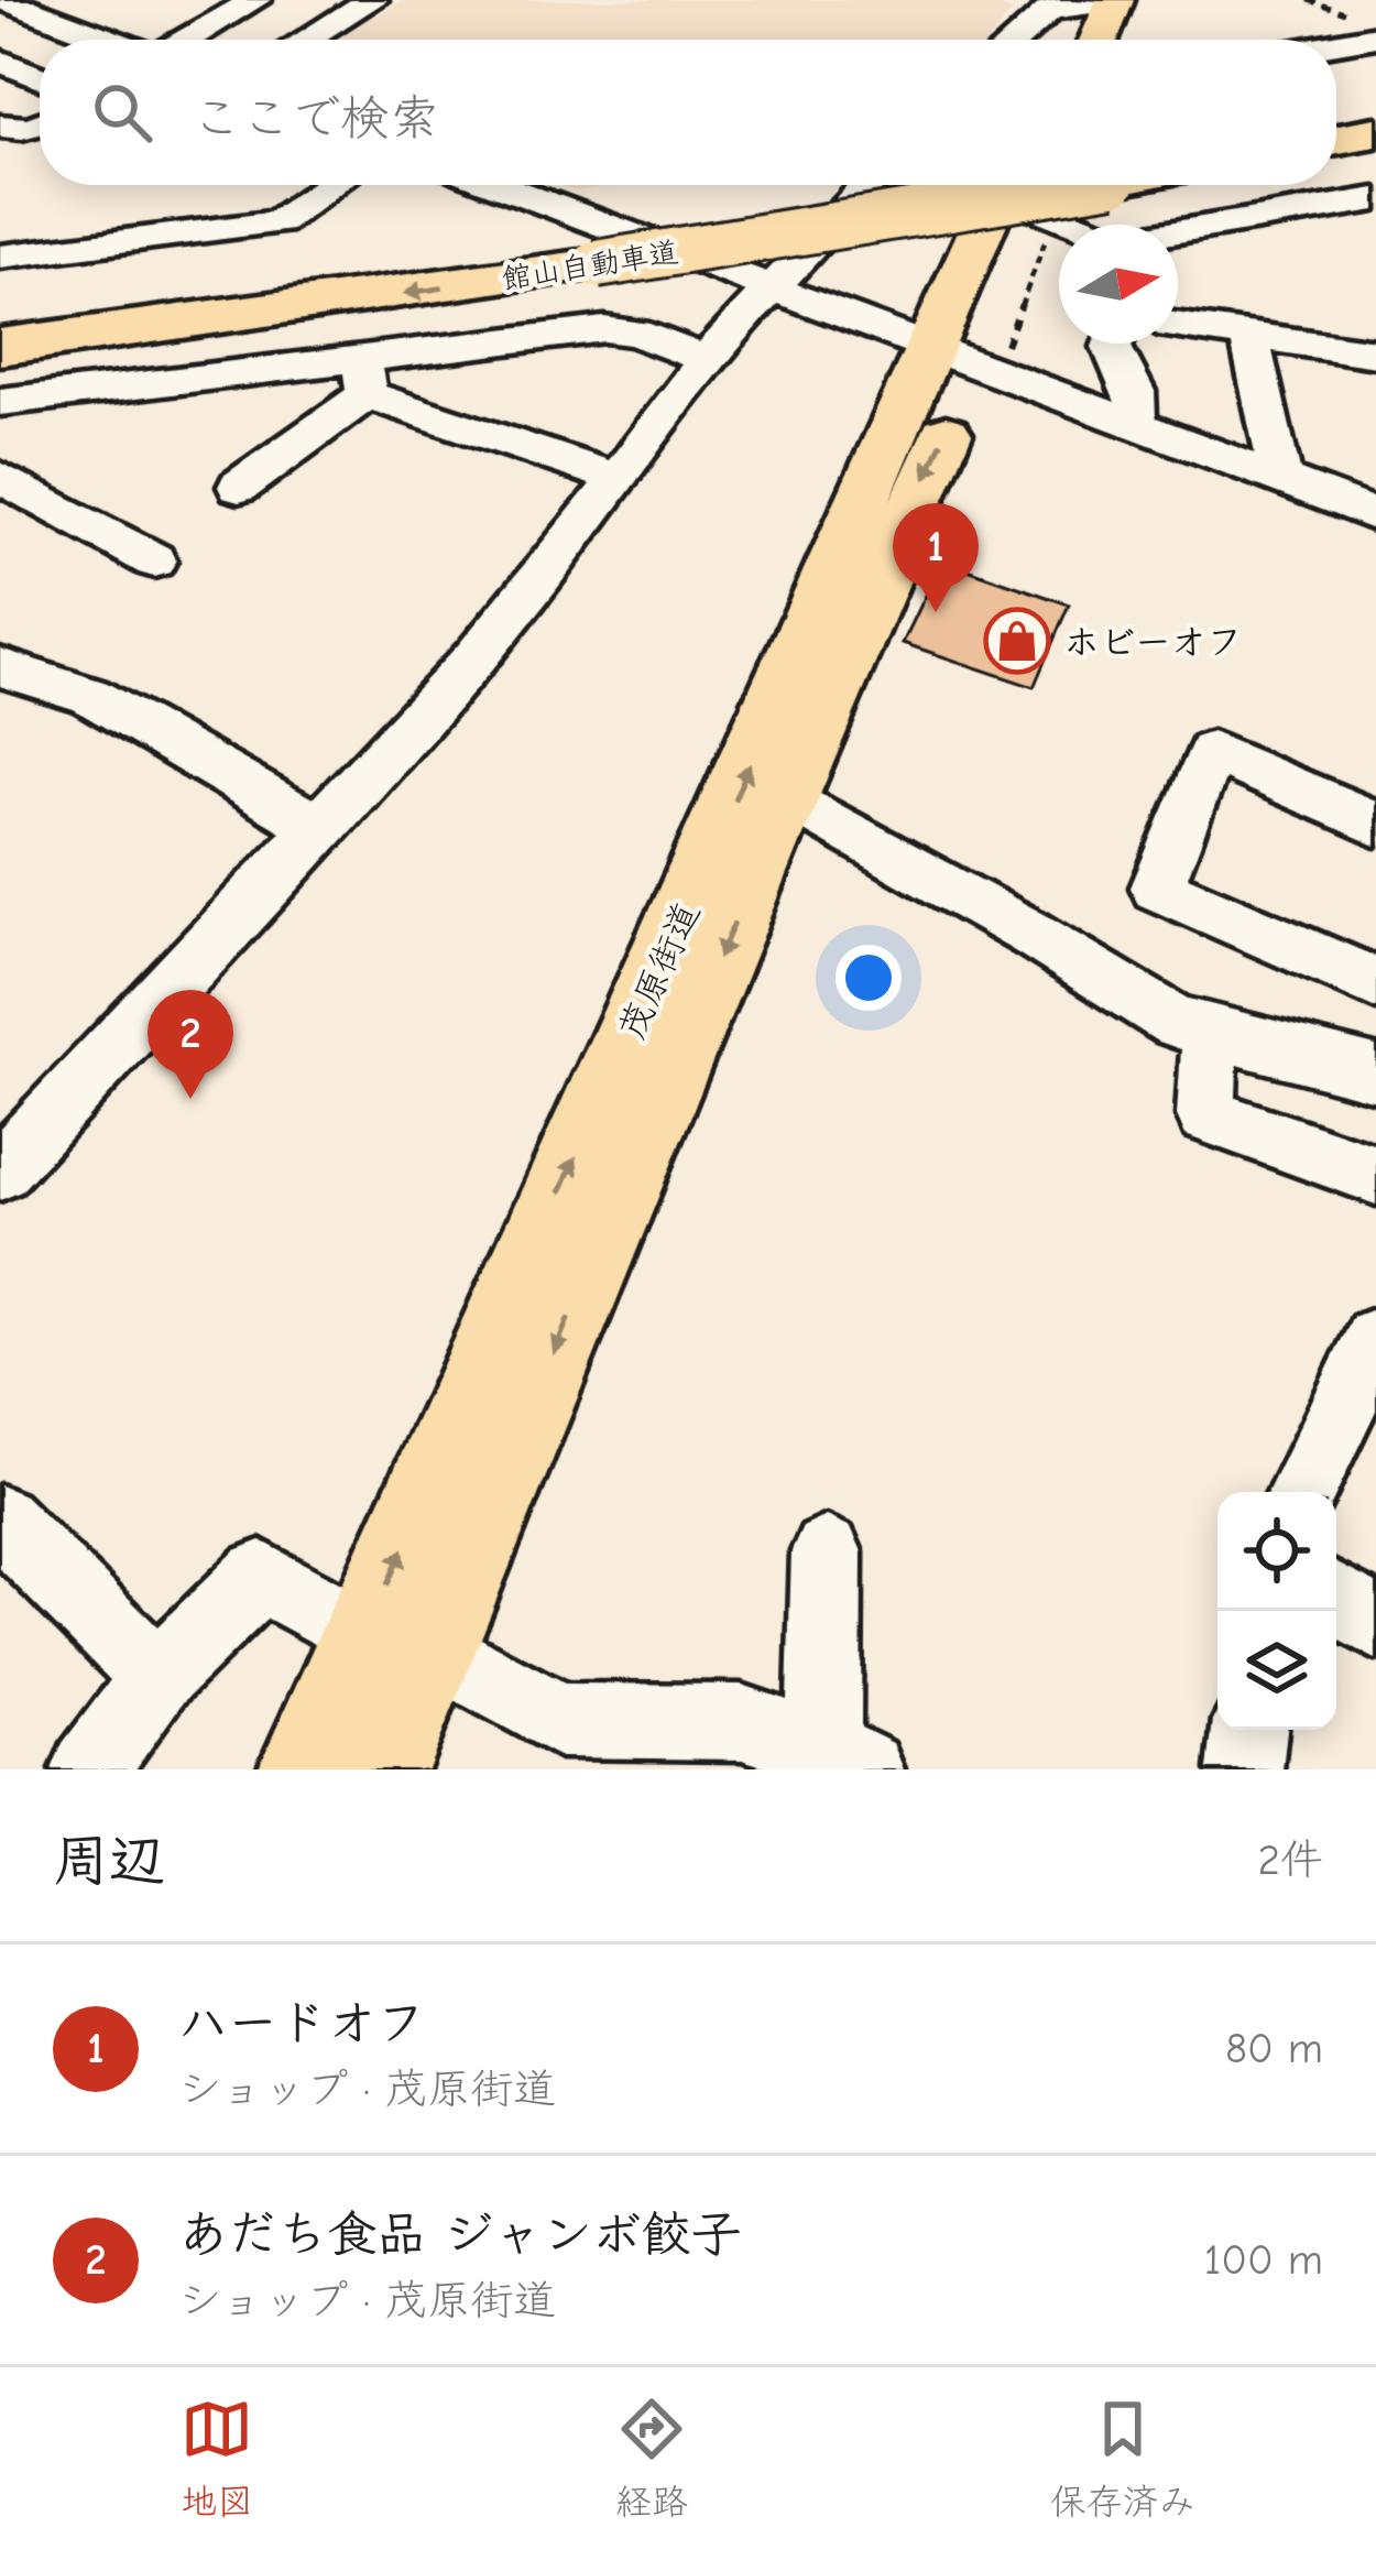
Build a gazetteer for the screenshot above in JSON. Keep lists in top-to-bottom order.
{
  "streets": {
    "highway": ["館山自動車道"],
    "main road": ["茂原街道"]
  },
  "crossings": [
    ["館山自動車道", "茂原街道"]
  ],
  "places": {
    "shop": ["ホビーオフ"]
  },
  "north": "right",
  "page": {
    "search": "ここで検索",
    "pins": ["1", "2"],
    "heading": ["周辺", "2件"],
    "list": [
      {
        "mark": "1",
        "name": "ハードオフ",
        "note": "ショップ · 茂原街道",
        "value": "80 m"
      },
      {
        "mark": "2",
        "name": "あだち食品 ジャンボ餃子",
        "note": "ショップ · 茂原街道",
        "value": "100 m"
      }
    ],
    "nav": ["地図", "経路", "保存済み"]
  }
}
